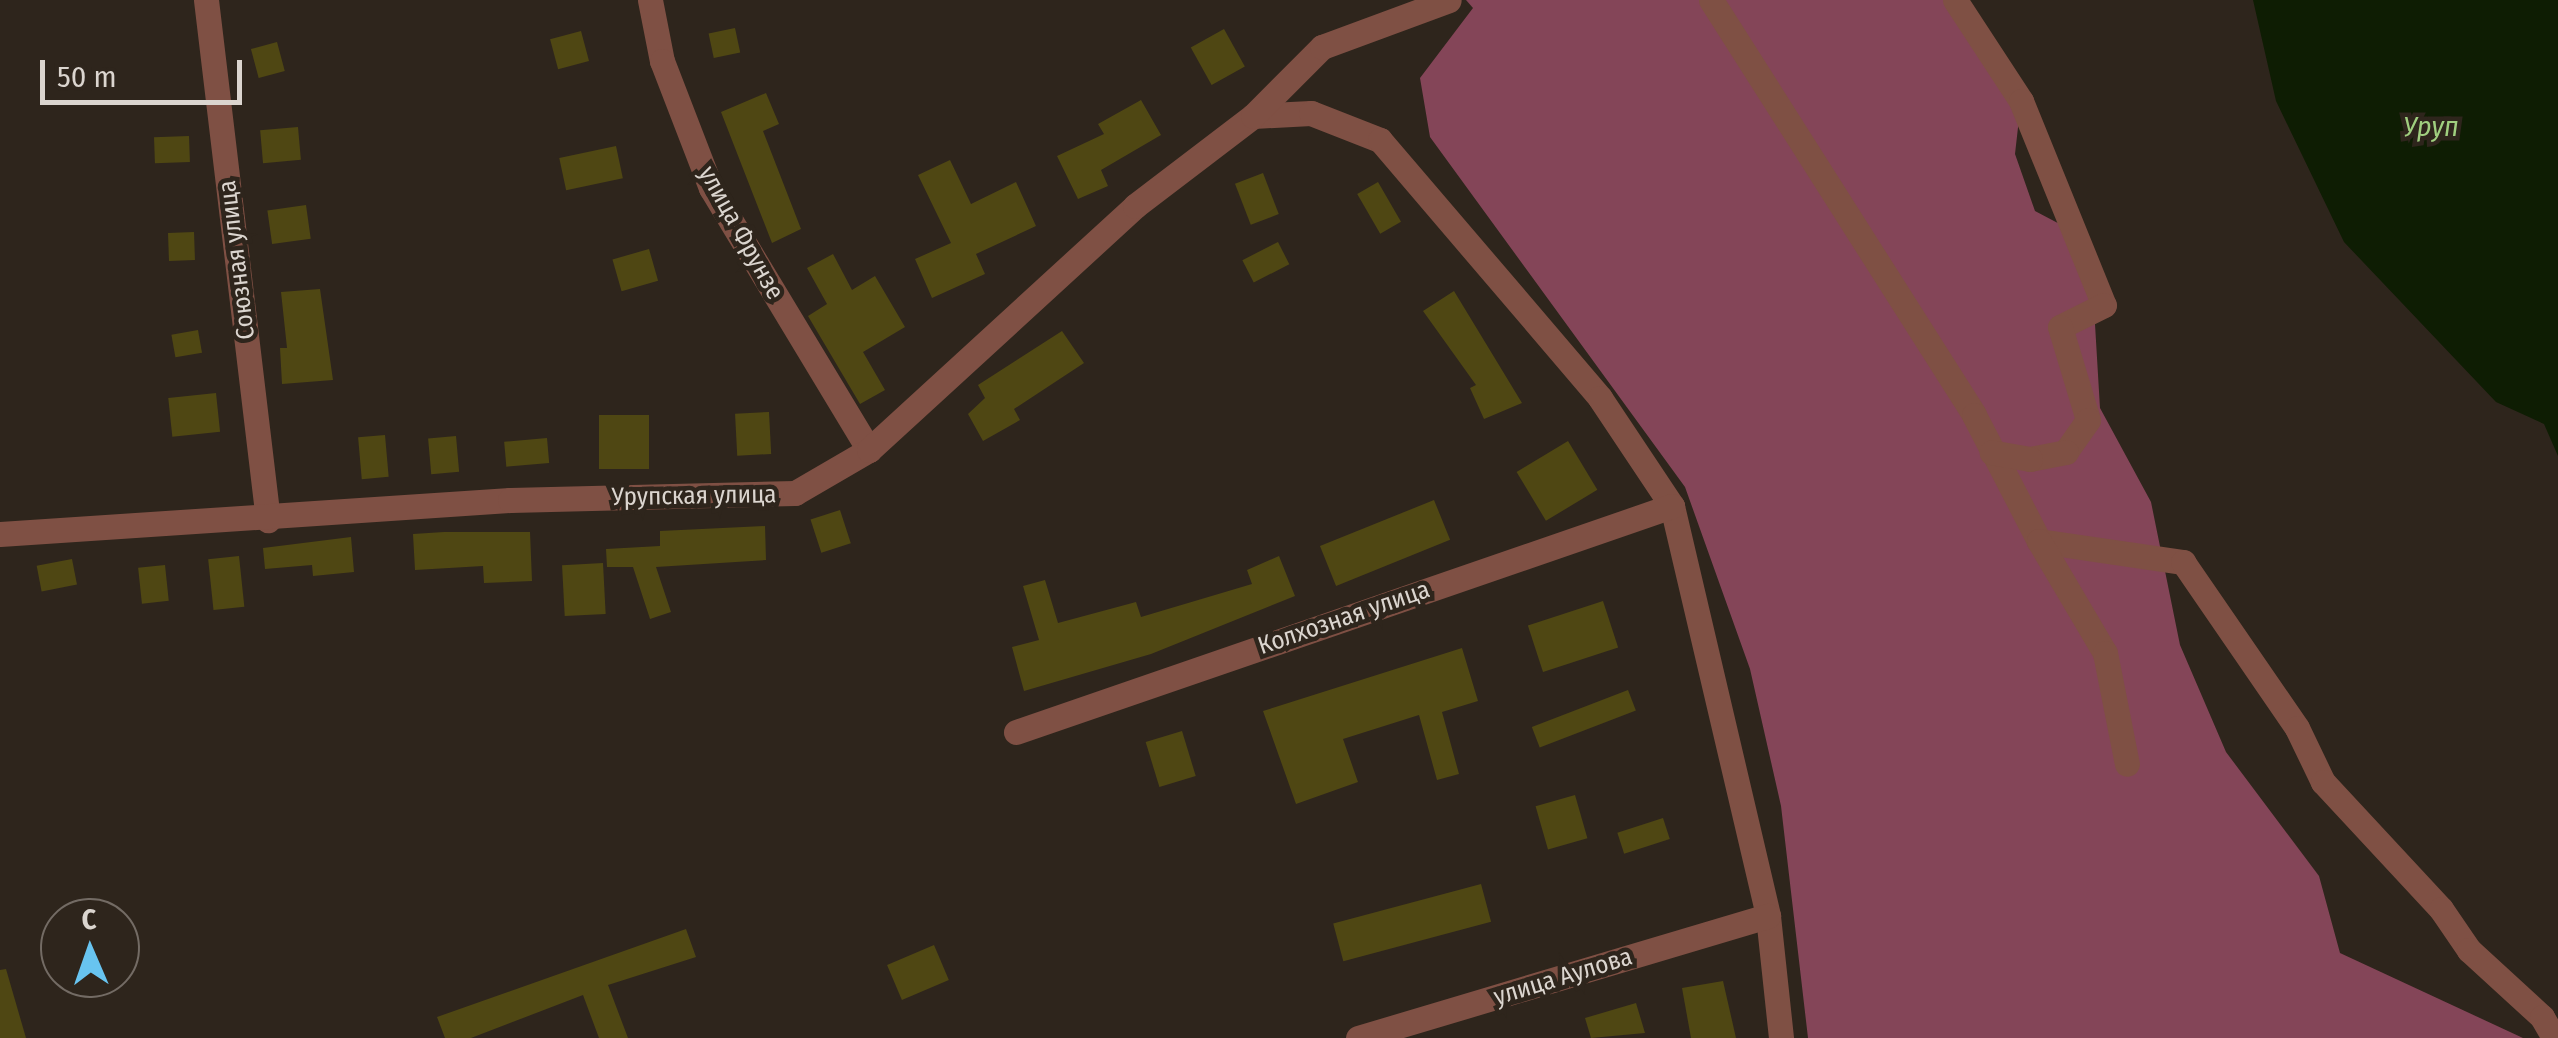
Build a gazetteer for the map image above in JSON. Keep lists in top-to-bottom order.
{
  "streets": {
    "street": [
      "улица Фрунзе",
      "Союзная улица",
      "Урупская улица",
      "Колхозная улица",
      "улица Аулова"
    ]
  },
  "crossings": [
    ["улица Фрунзе", "Урупская улица"],
    ["Союзная улица", "Урупская улица"]
  ],
  "water": ["Уруп"],
  "scale_bar": "50 m",
  "north": "top"
}
